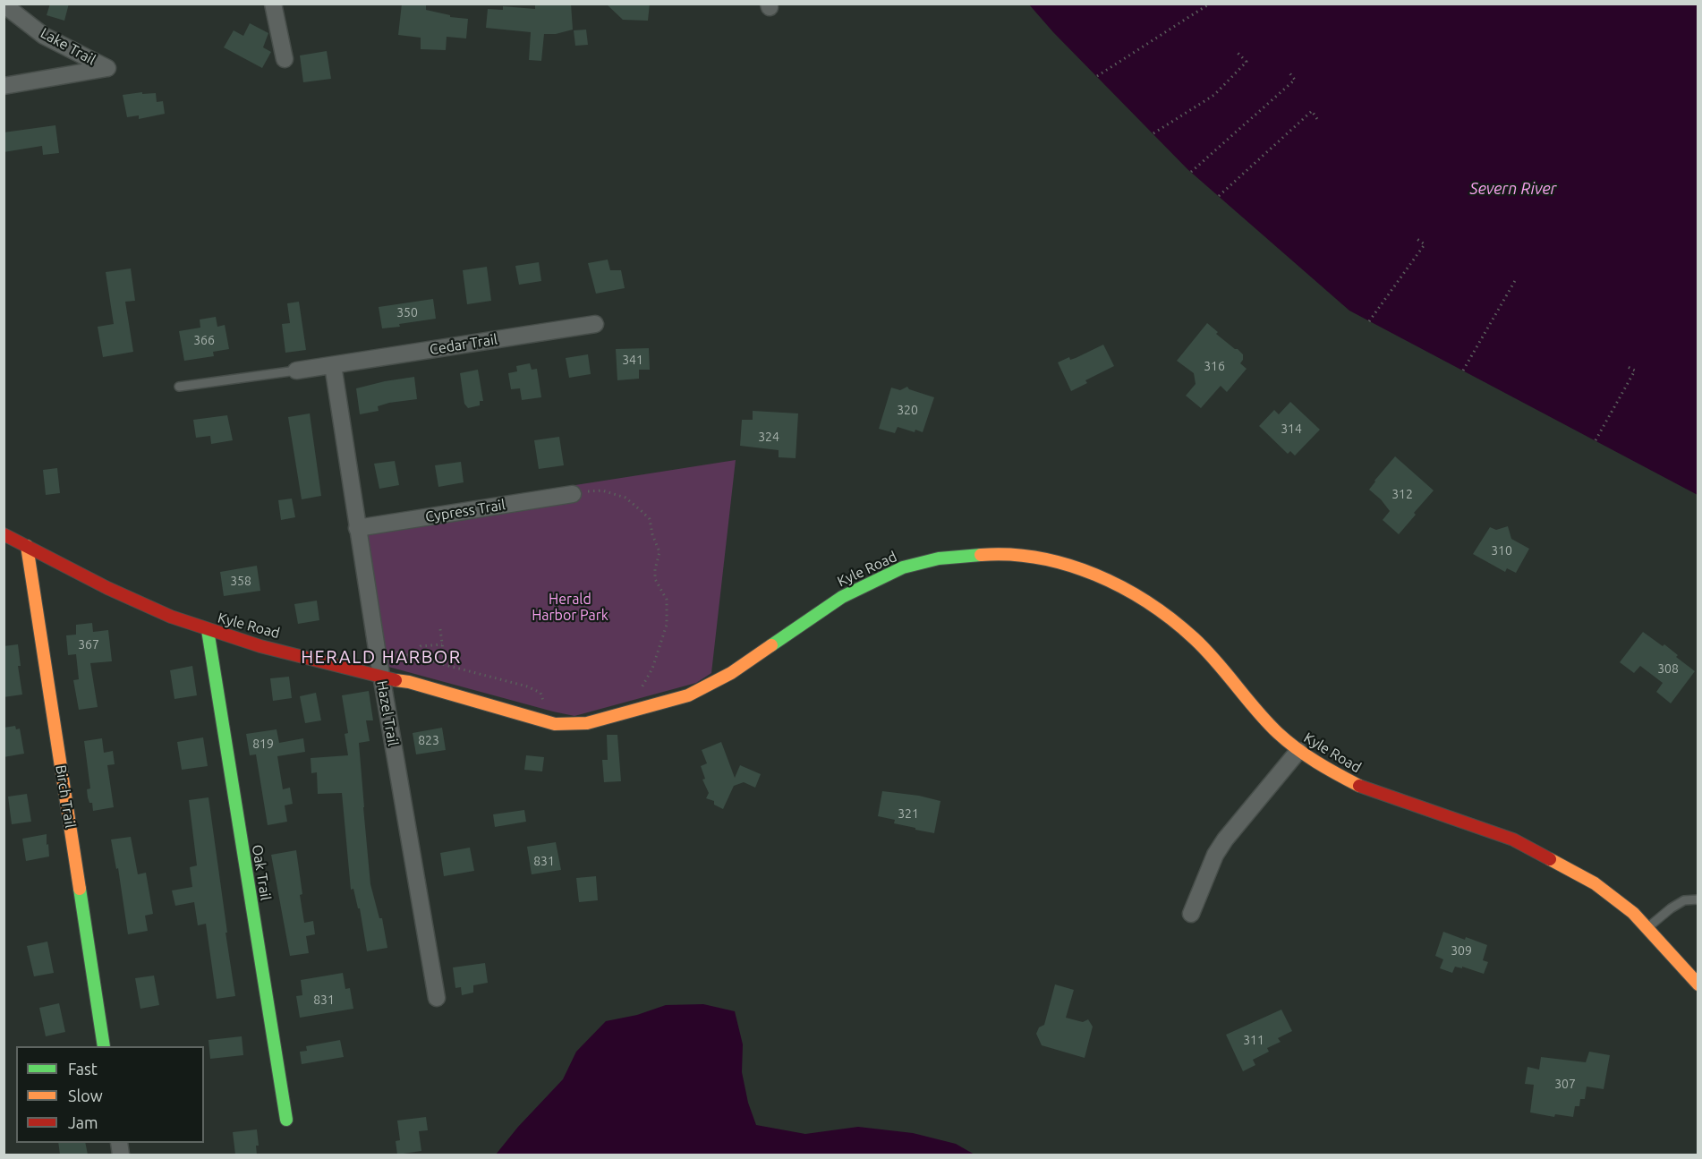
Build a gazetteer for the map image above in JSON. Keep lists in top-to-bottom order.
{
  "streets": {
    "street": [
      "Lake Trail",
      "Cedar Trail",
      "Cypress Trail",
      "Kyle Road",
      "Hazel Trail",
      "Birch Trail",
      "Oak Trail"
    ]
  },
  "crossings": [
    ["Cedar Trail", "Hazel Trail"],
    ["Cypress Trail", "Hazel Trail"],
    ["Kyle Road", "Hazel Trail"],
    ["Kyle Road", "Birch Trail"],
    ["Kyle Road", "Oak Trail"]
  ],
  "districts": ["HERALD HARBOR"],
  "water": ["Severn River"],
  "parks": ["Herald Harbor Park"],
  "house_numbers": [
    "350",
    "366",
    "341",
    "316",
    "320",
    "314",
    "324",
    "312",
    "310",
    "358",
    "367",
    "308",
    "823",
    "819",
    "321",
    "831",
    "309",
    "831",
    "311",
    "307"
  ],
  "legend": ["Fast", "Slow", "Jam"]
}
